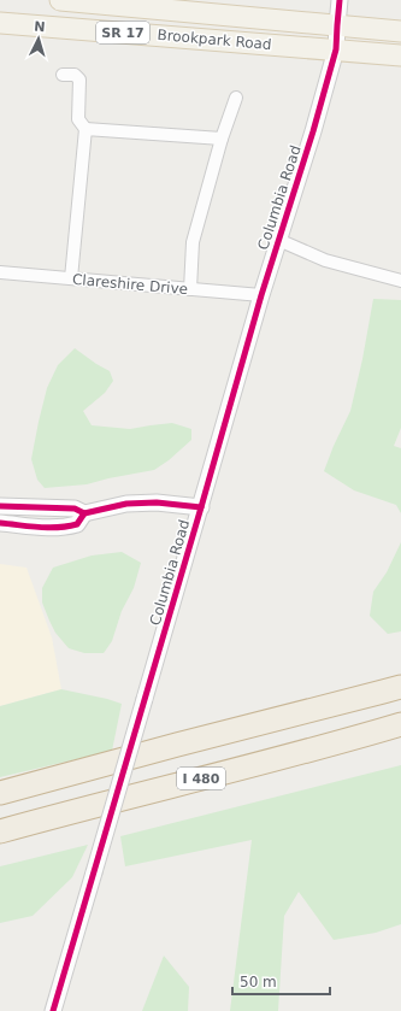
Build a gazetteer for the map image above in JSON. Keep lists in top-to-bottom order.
{
  "streets": {
    "highway": ["I 480"],
    "main road": ["SR 17", "Brookpark Road"],
    "street": ["Columbia Road", "Clareshire Drive"]
  },
  "crossings": [
    ["Brookpark Road", "Columbia Road"],
    ["Columbia Road", "Clareshire Drive"]
  ],
  "scale_bar": "50 m",
  "north": "top"
}
